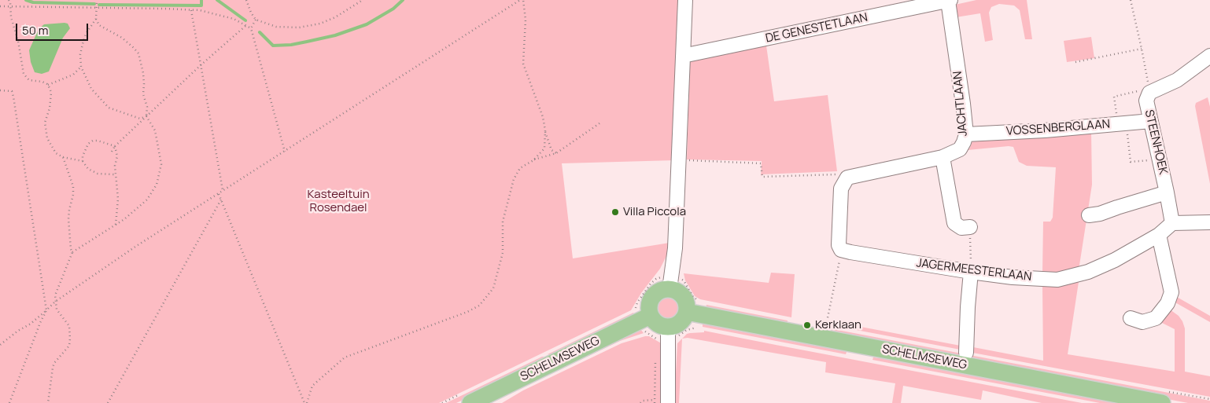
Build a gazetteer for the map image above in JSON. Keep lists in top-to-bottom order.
{
  "streets": {
    "main road": ["SCHELMSEWEG"],
    "street": [
      "DE GENESTETLAAN",
      "JACHTLAAN",
      "VOSSENBERGLAAN",
      "STEENHOEK",
      "JAGERMEESTERLAAN"
    ]
  },
  "crossings": [
    ["DE GENESTETLAAN", "JACHTLAAN"],
    ["JACHTLAAN", "VOSSENBERGLAAN"],
    ["VOSSENBERGLAAN", "STEENHOEK"],
    ["STEENHOEK", "JAGERMEESTERLAAN"]
  ],
  "parks": ["Kasteeltuin Rosendael"],
  "places": ["Villa Piccola", "Kerklaan"],
  "scale_bar": "50 m"
}
